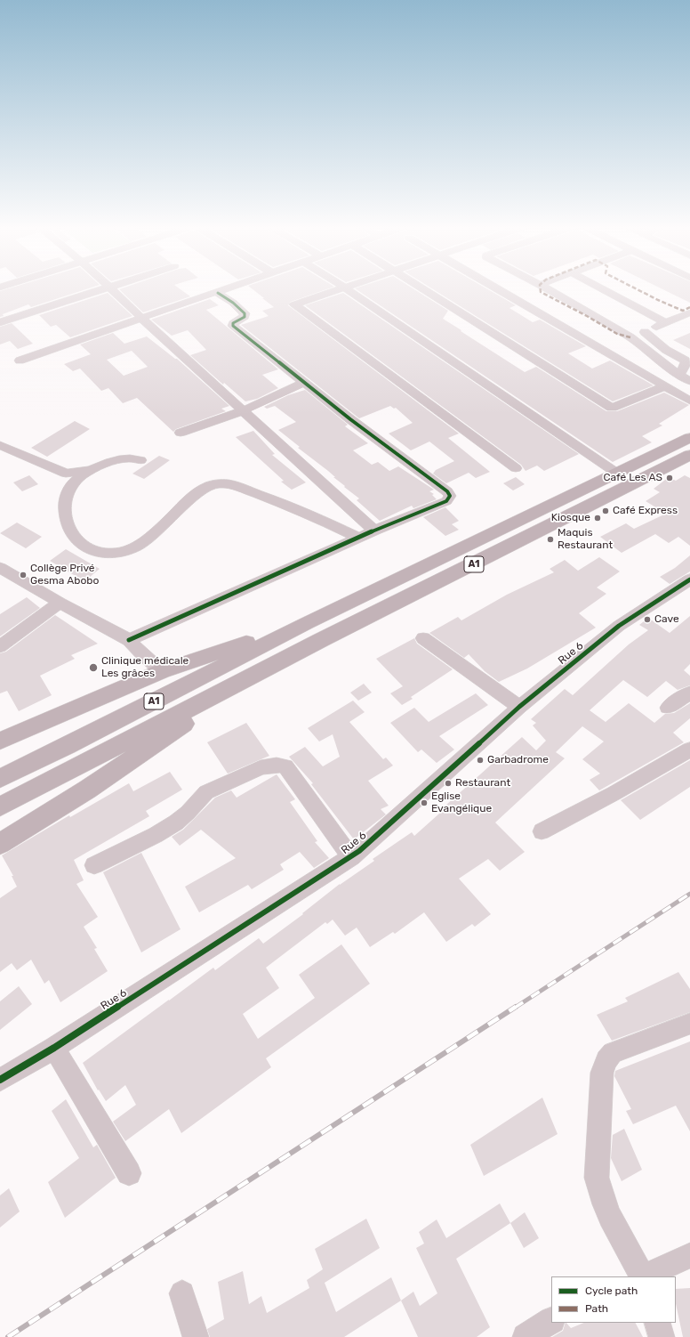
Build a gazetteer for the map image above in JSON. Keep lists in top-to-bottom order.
{
  "streets": {
    "main road": ["A1"],
    "street": ["Rue 6"]
  },
  "places": [
    "Café Les AS",
    "Café Express",
    "Kiosque",
    "Maquis Restaurant",
    "Collège Privé Gesma Abobo",
    "Cave",
    "Clinique médicale Les grâces",
    "Garbadrome",
    "Restaurant",
    "Eglise Evangélique"
  ],
  "legend": ["Cycle path", "Path"]
}
